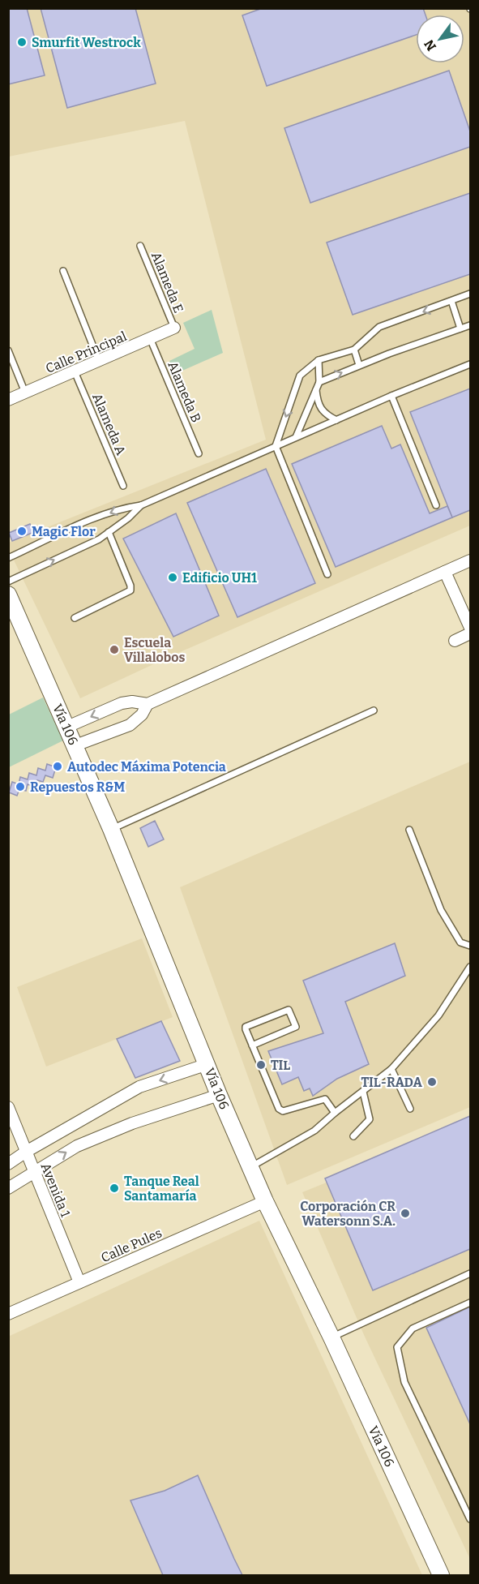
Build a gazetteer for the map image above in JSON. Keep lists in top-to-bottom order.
{
  "streets": {
    "main road": ["Vía 106"],
    "street": ["Calle Principal", "Avenida 1", "Calle Pules"],
    "lane": ["Alameda E", "Alameda B", "Alameda A"]
  },
  "crossings": [
    ["Alameda E", "Calle Principal"],
    ["Calle Principal", "Alameda B"],
    ["Calle Principal", "Alameda A"],
    ["Vía 106", "Calle Pules"],
    ["Avenida 1", "Calle Pules"]
  ],
  "places": [
    "Smurfit Westrock",
    "Magic Flor",
    "Edificio UH1",
    "Escuela Villalobos",
    "Autodec Máxima Potencia",
    "Repuestos R&M",
    "TIL",
    "TIL-RADA",
    "Tanque Real Santamaría",
    "Corporación CR Watersonn S.A."
  ],
  "north": "bottom left"
}
